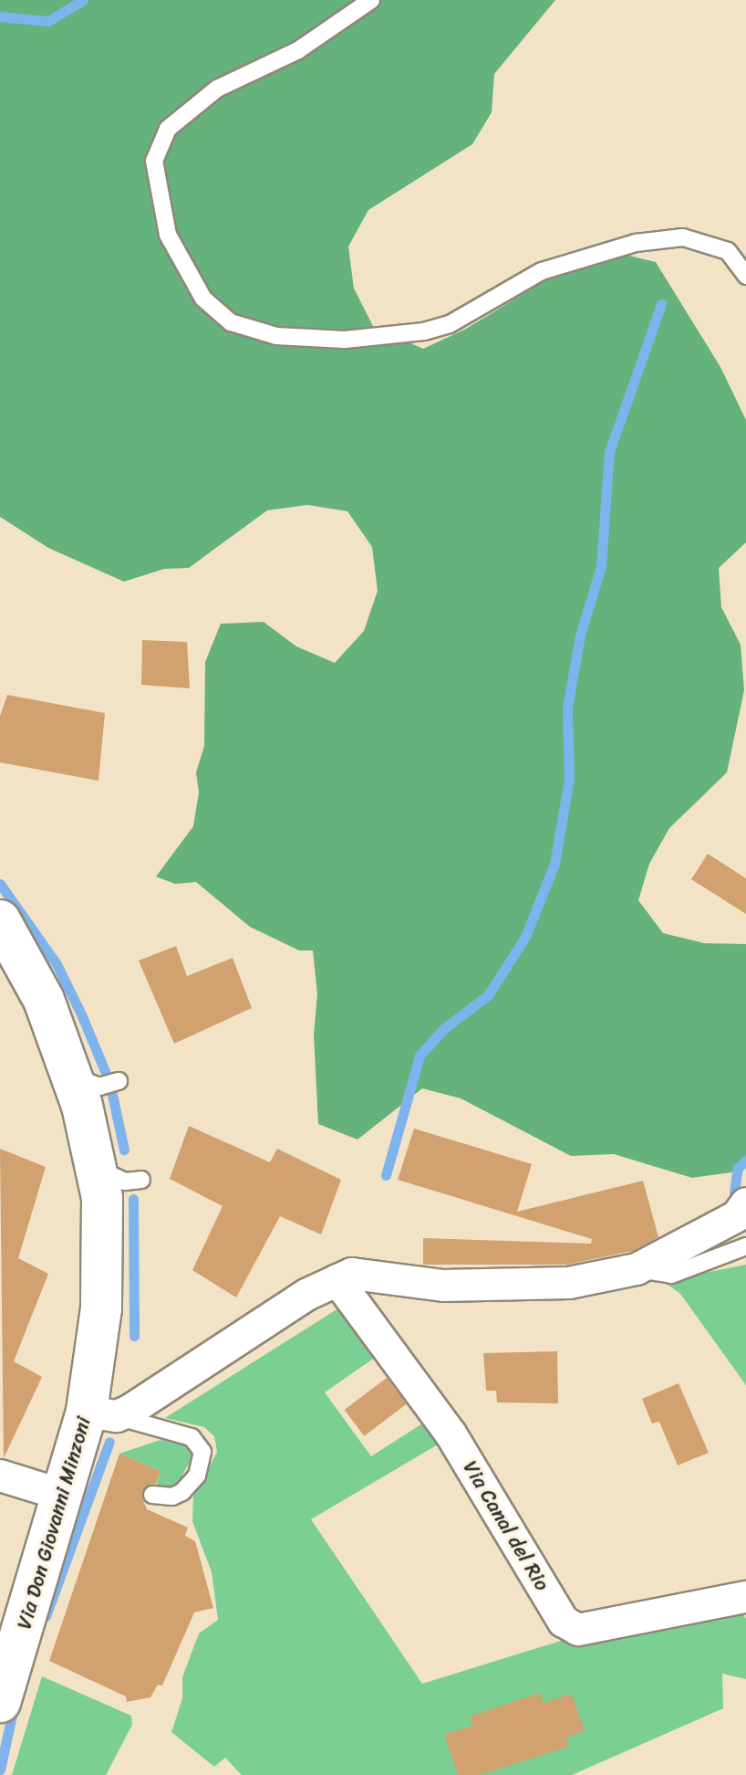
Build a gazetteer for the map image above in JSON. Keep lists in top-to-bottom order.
{
  "streets": {
    "main road": ["Via Don Giovanni Minzoni"],
    "street": ["Via Canal del Rio"]
  }
}
